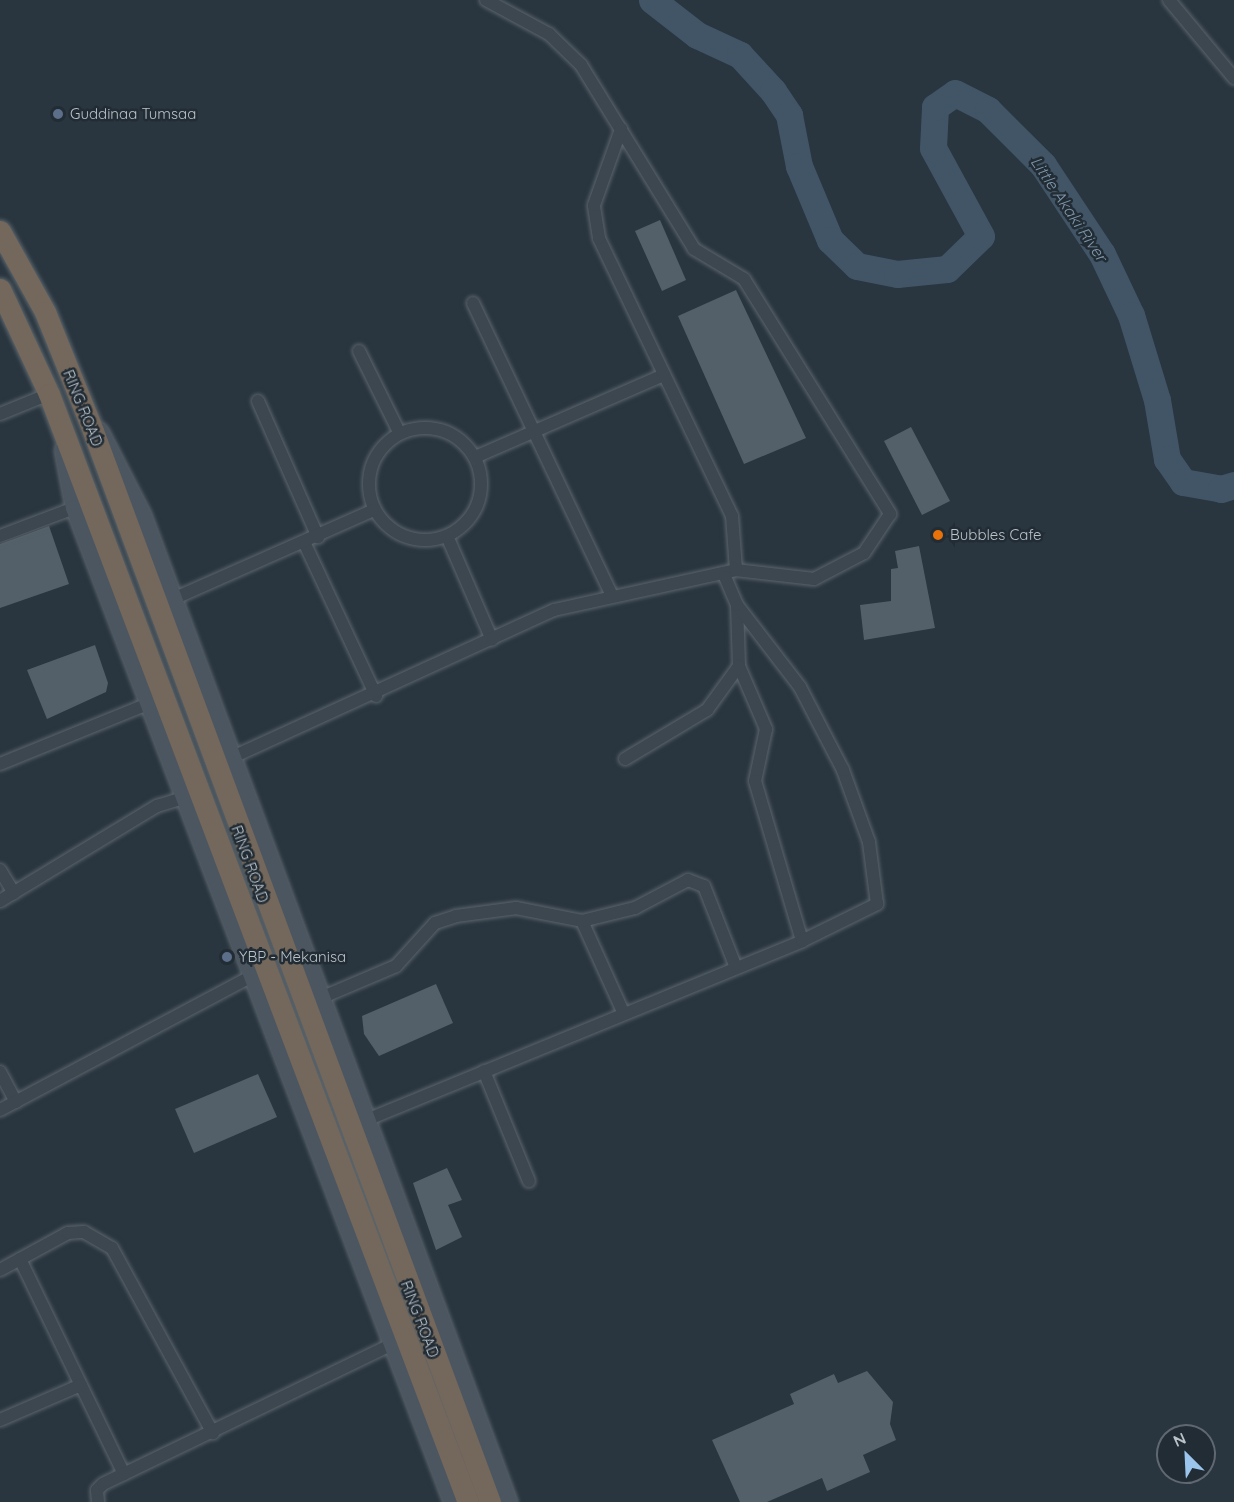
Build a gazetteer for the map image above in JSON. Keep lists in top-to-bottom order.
{
  "streets": {
    "highway": ["RING ROAD"]
  },
  "water": ["Little Akaki River"],
  "places": ["Guddinaa Tumsaa", "Bubbles Cafe", "YBP - Mekanisa"],
  "north": "top left"
}
